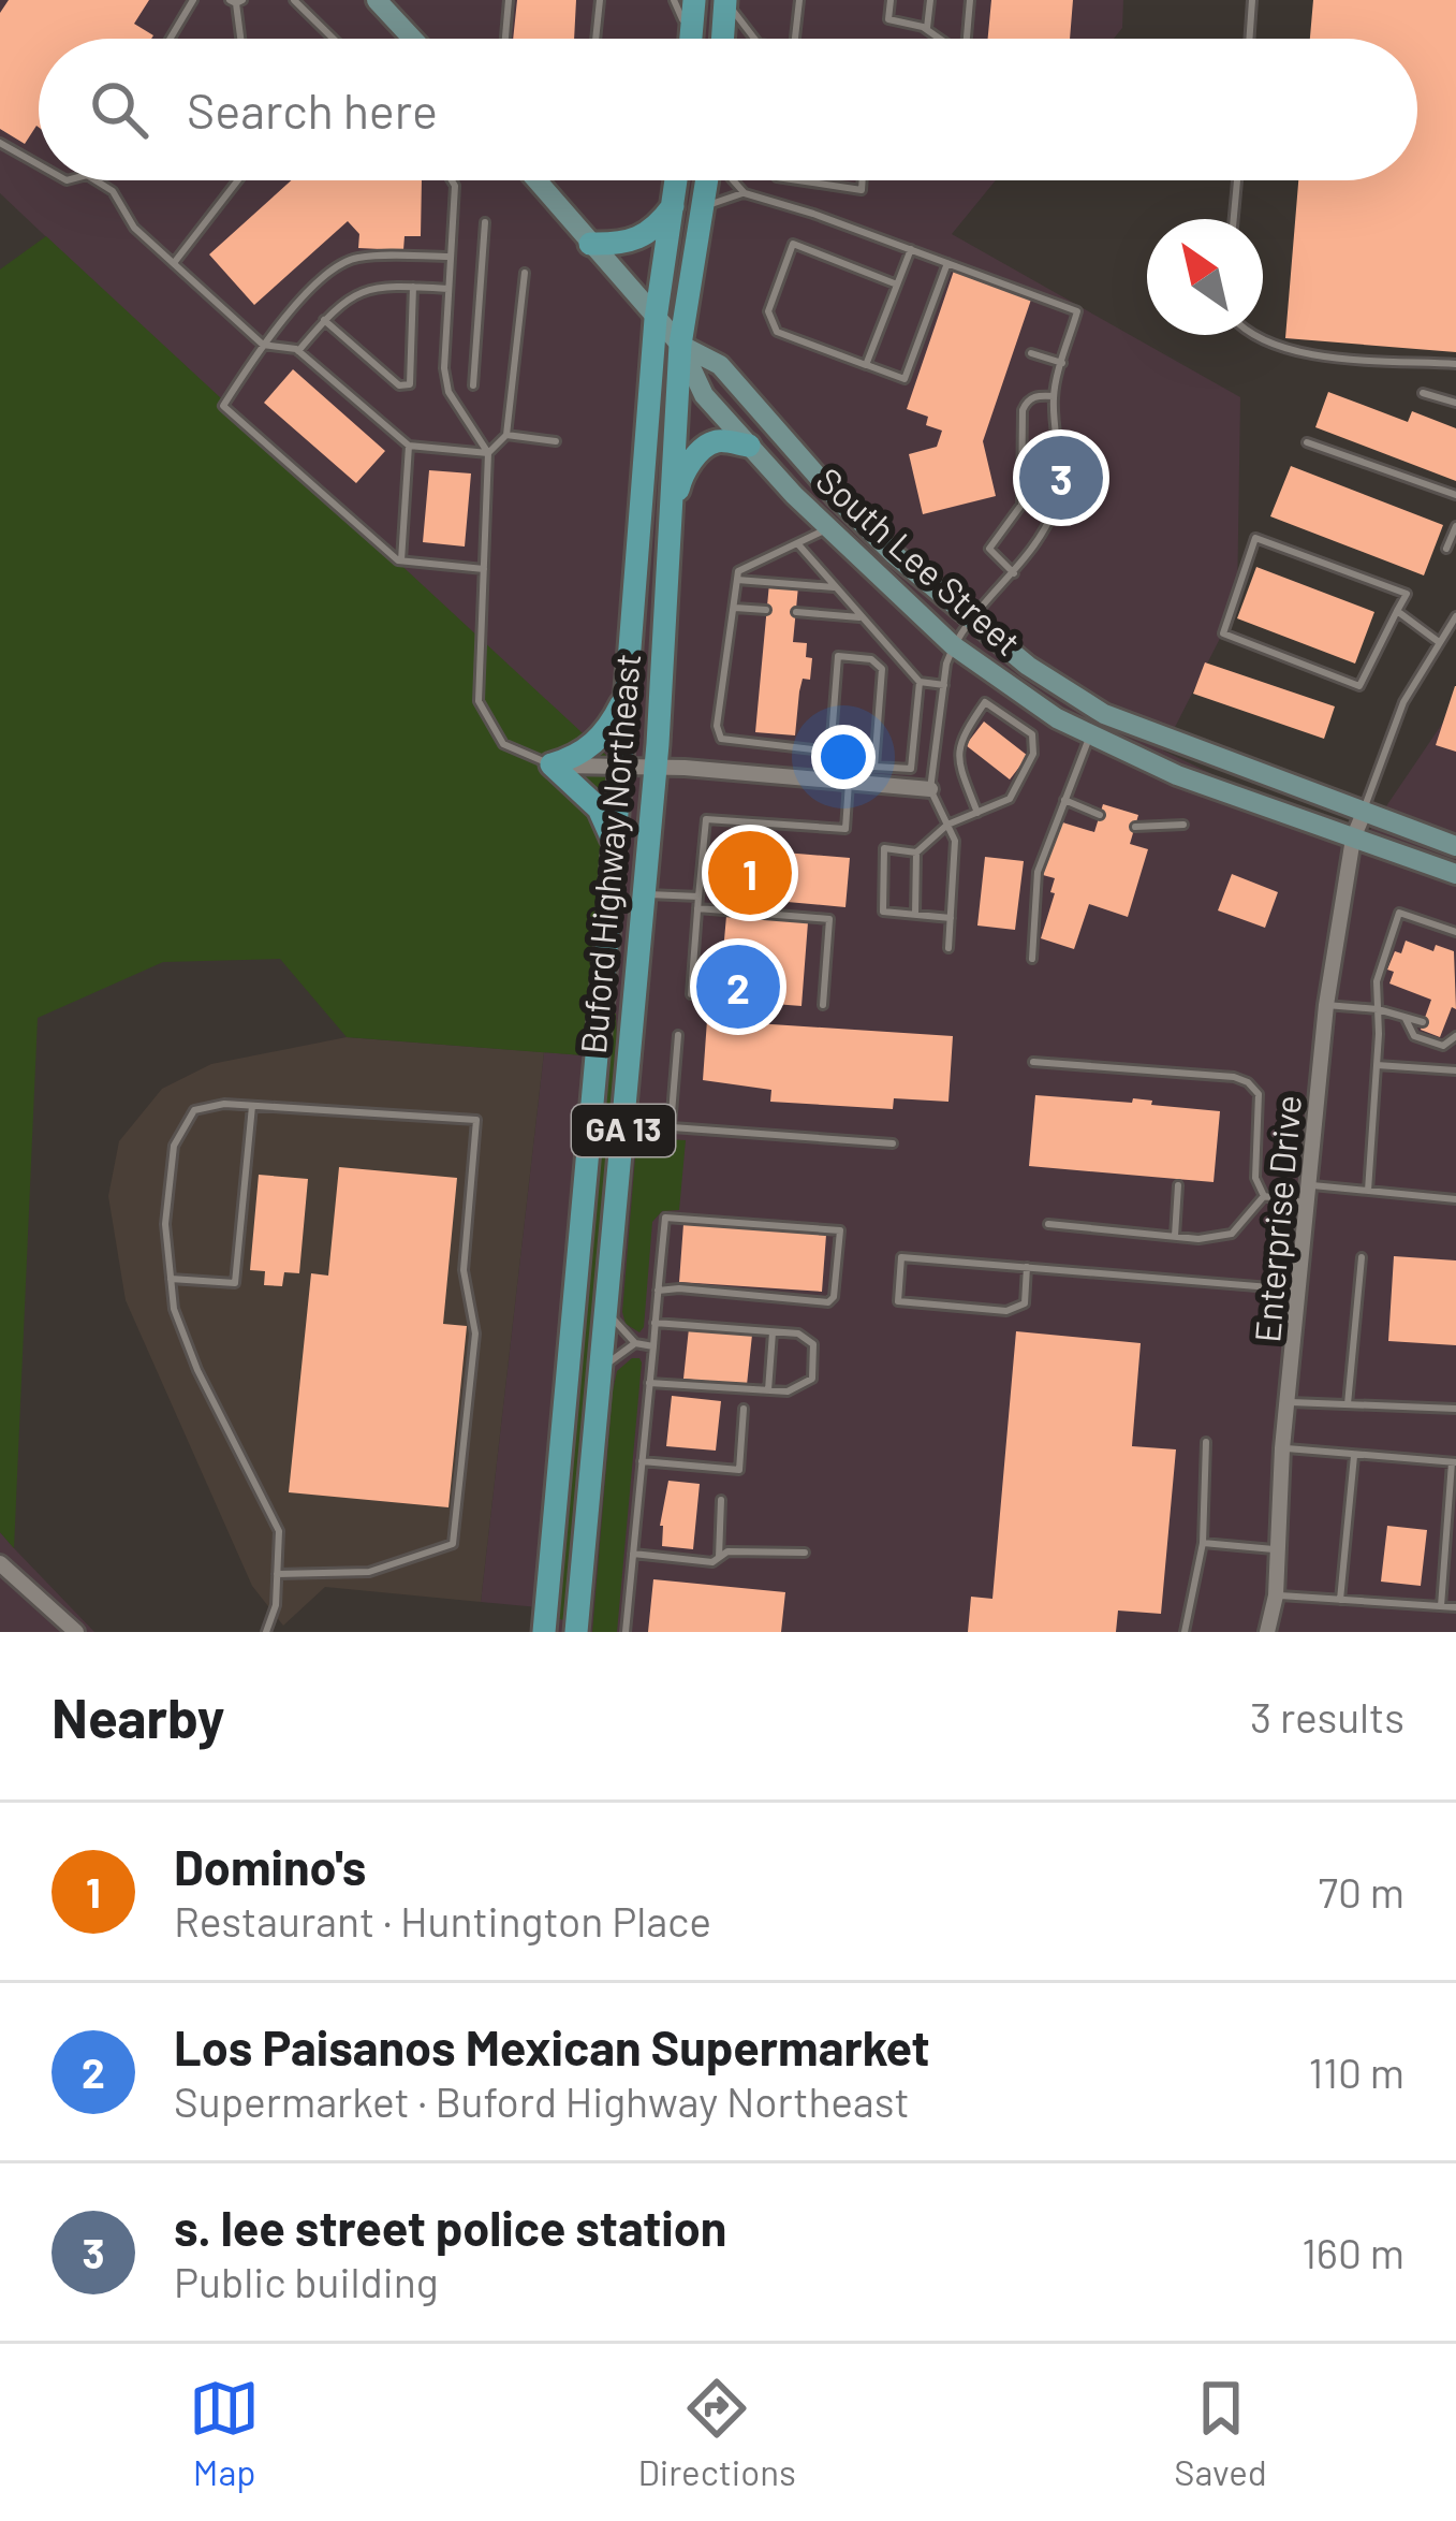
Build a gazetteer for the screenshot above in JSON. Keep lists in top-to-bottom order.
{
  "streets": {
    "main road": ["South Lee Street", "Buford Highway Northeast", "GA 13"],
    "street": ["Enterprise Drive"]
  },
  "crossings": [
    ["South Lee Street", "Buford Highway Northeast"],
    ["South Lee Street", "GA 13"],
    ["South Lee Street", "Enterprise Drive"]
  ],
  "north": "top left",
  "page": {
    "search": "Search here",
    "pins": ["3", "1", "2"],
    "heading": ["Nearby", "3 results"],
    "list": [
      {
        "mark": "1",
        "name": "Domino's",
        "note": "Restaurant · Huntington Place",
        "value": "70 m"
      },
      {
        "mark": "2",
        "name": "Los Paisanos Mexican Supermarket",
        "note": "Supermarket · Buford Highway Northeast",
        "value": "110 m"
      },
      {
        "mark": "3",
        "name": "s. lee street police station",
        "note": "Public building",
        "value": "160 m"
      }
    ],
    "nav": ["Map", "Directions", "Saved"]
  }
}
